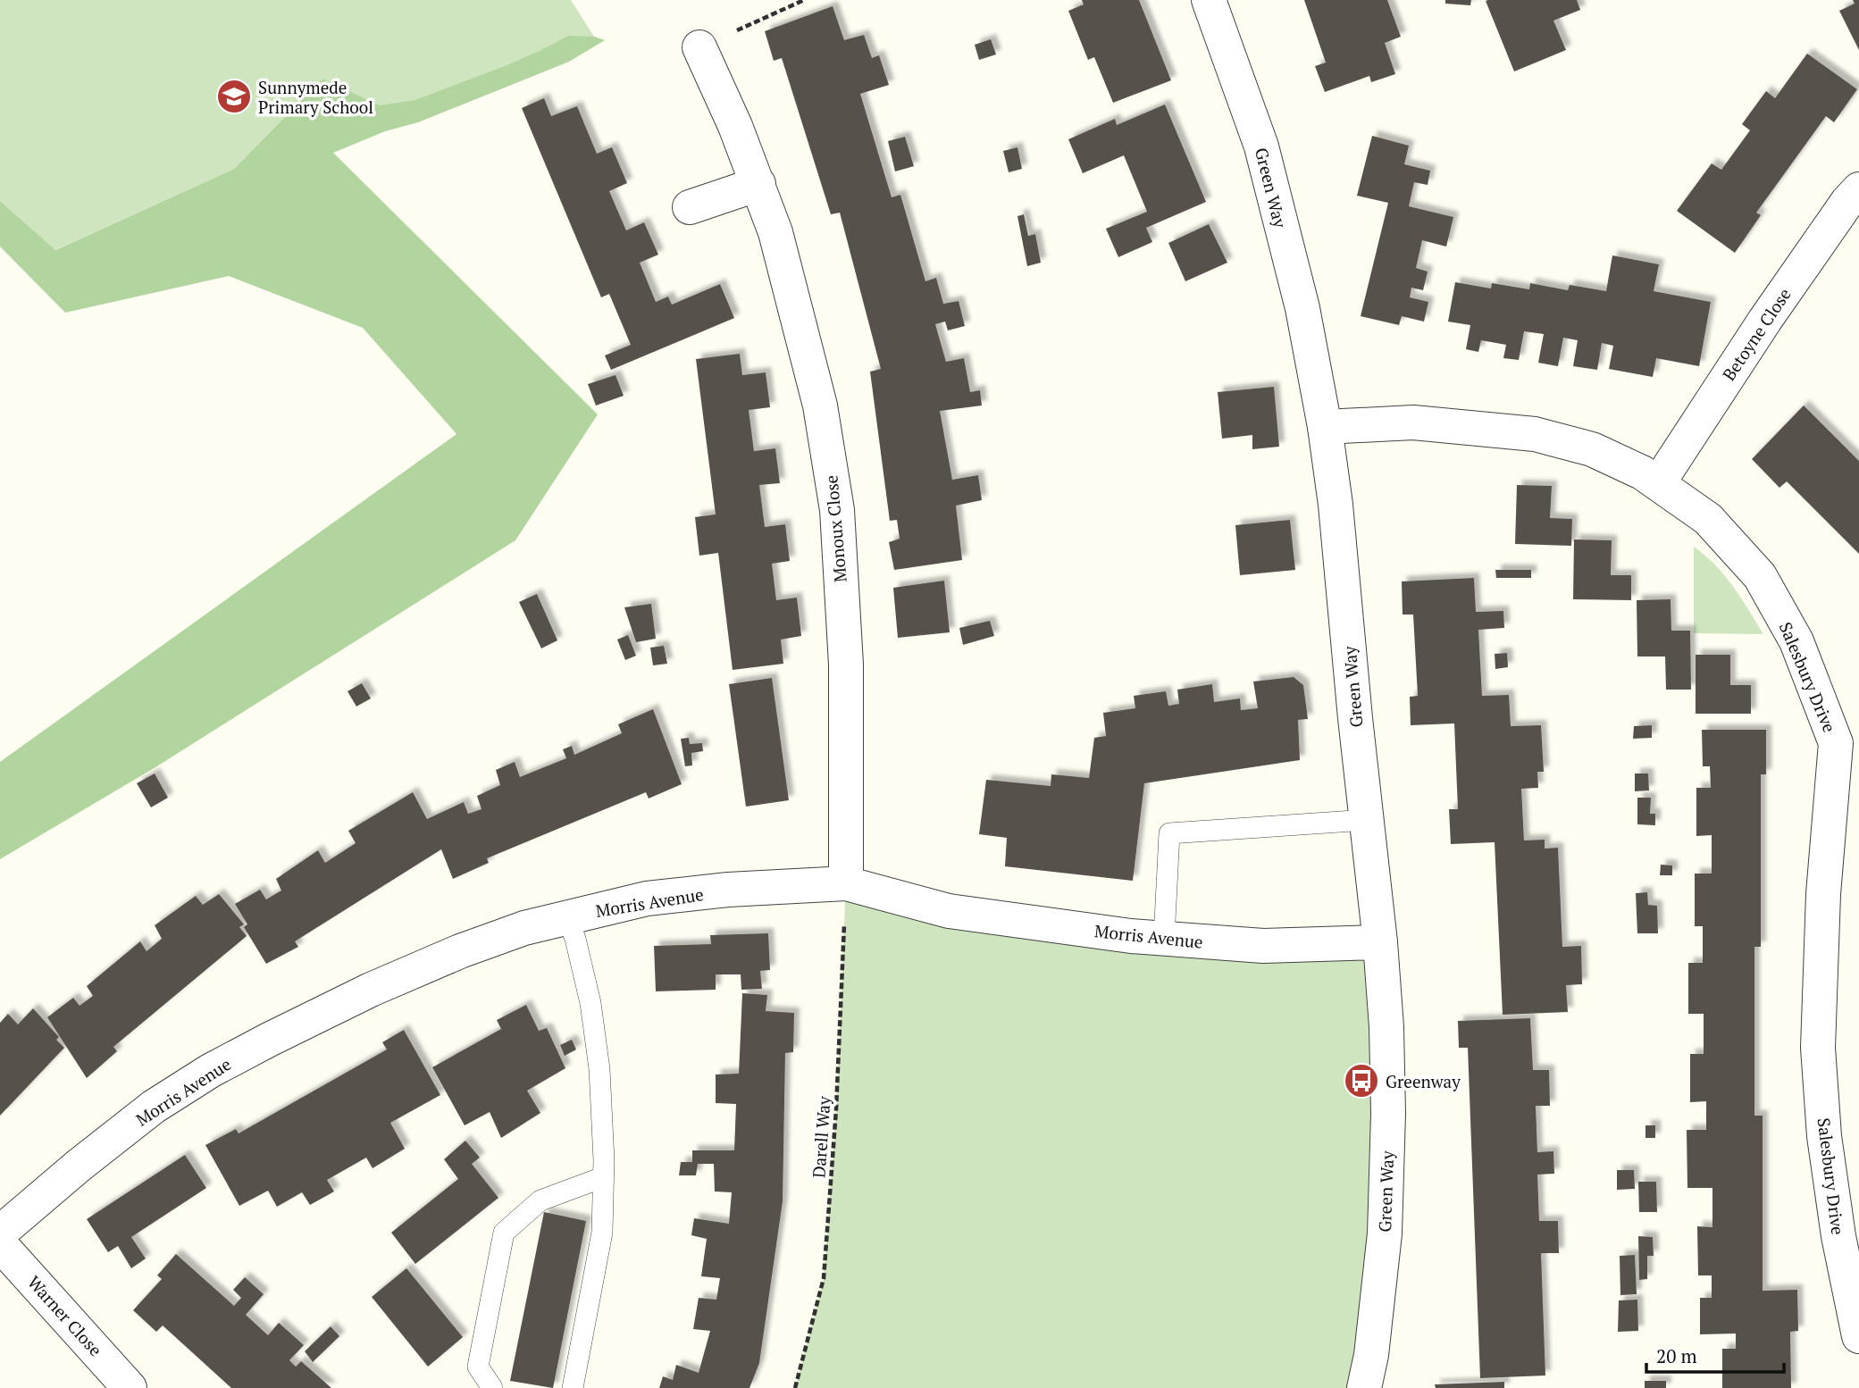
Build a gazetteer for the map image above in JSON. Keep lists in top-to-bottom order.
{
  "streets": {
    "street": [
      "Green Way",
      "Betoyne Close",
      "Monoux Close",
      "Salesbury Drive",
      "Morris Avenue",
      "Warner Close"
    ],
    "path": ["Darell Way"]
  },
  "crossings": [
    ["Green Way", "Salesbury Drive"],
    ["Green Way", "Morris Avenue"],
    ["Betoyne Close", "Salesbury Drive"],
    ["Monoux Close", "Morris Avenue"],
    ["Monoux Close", "Darell Way"],
    ["Morris Avenue", "Darell Way"]
  ],
  "places": {
    "school or university": ["Sunnymede Primary School"],
    "bus stop": ["Greenway"]
  },
  "scale_bar": "20 m"
}
